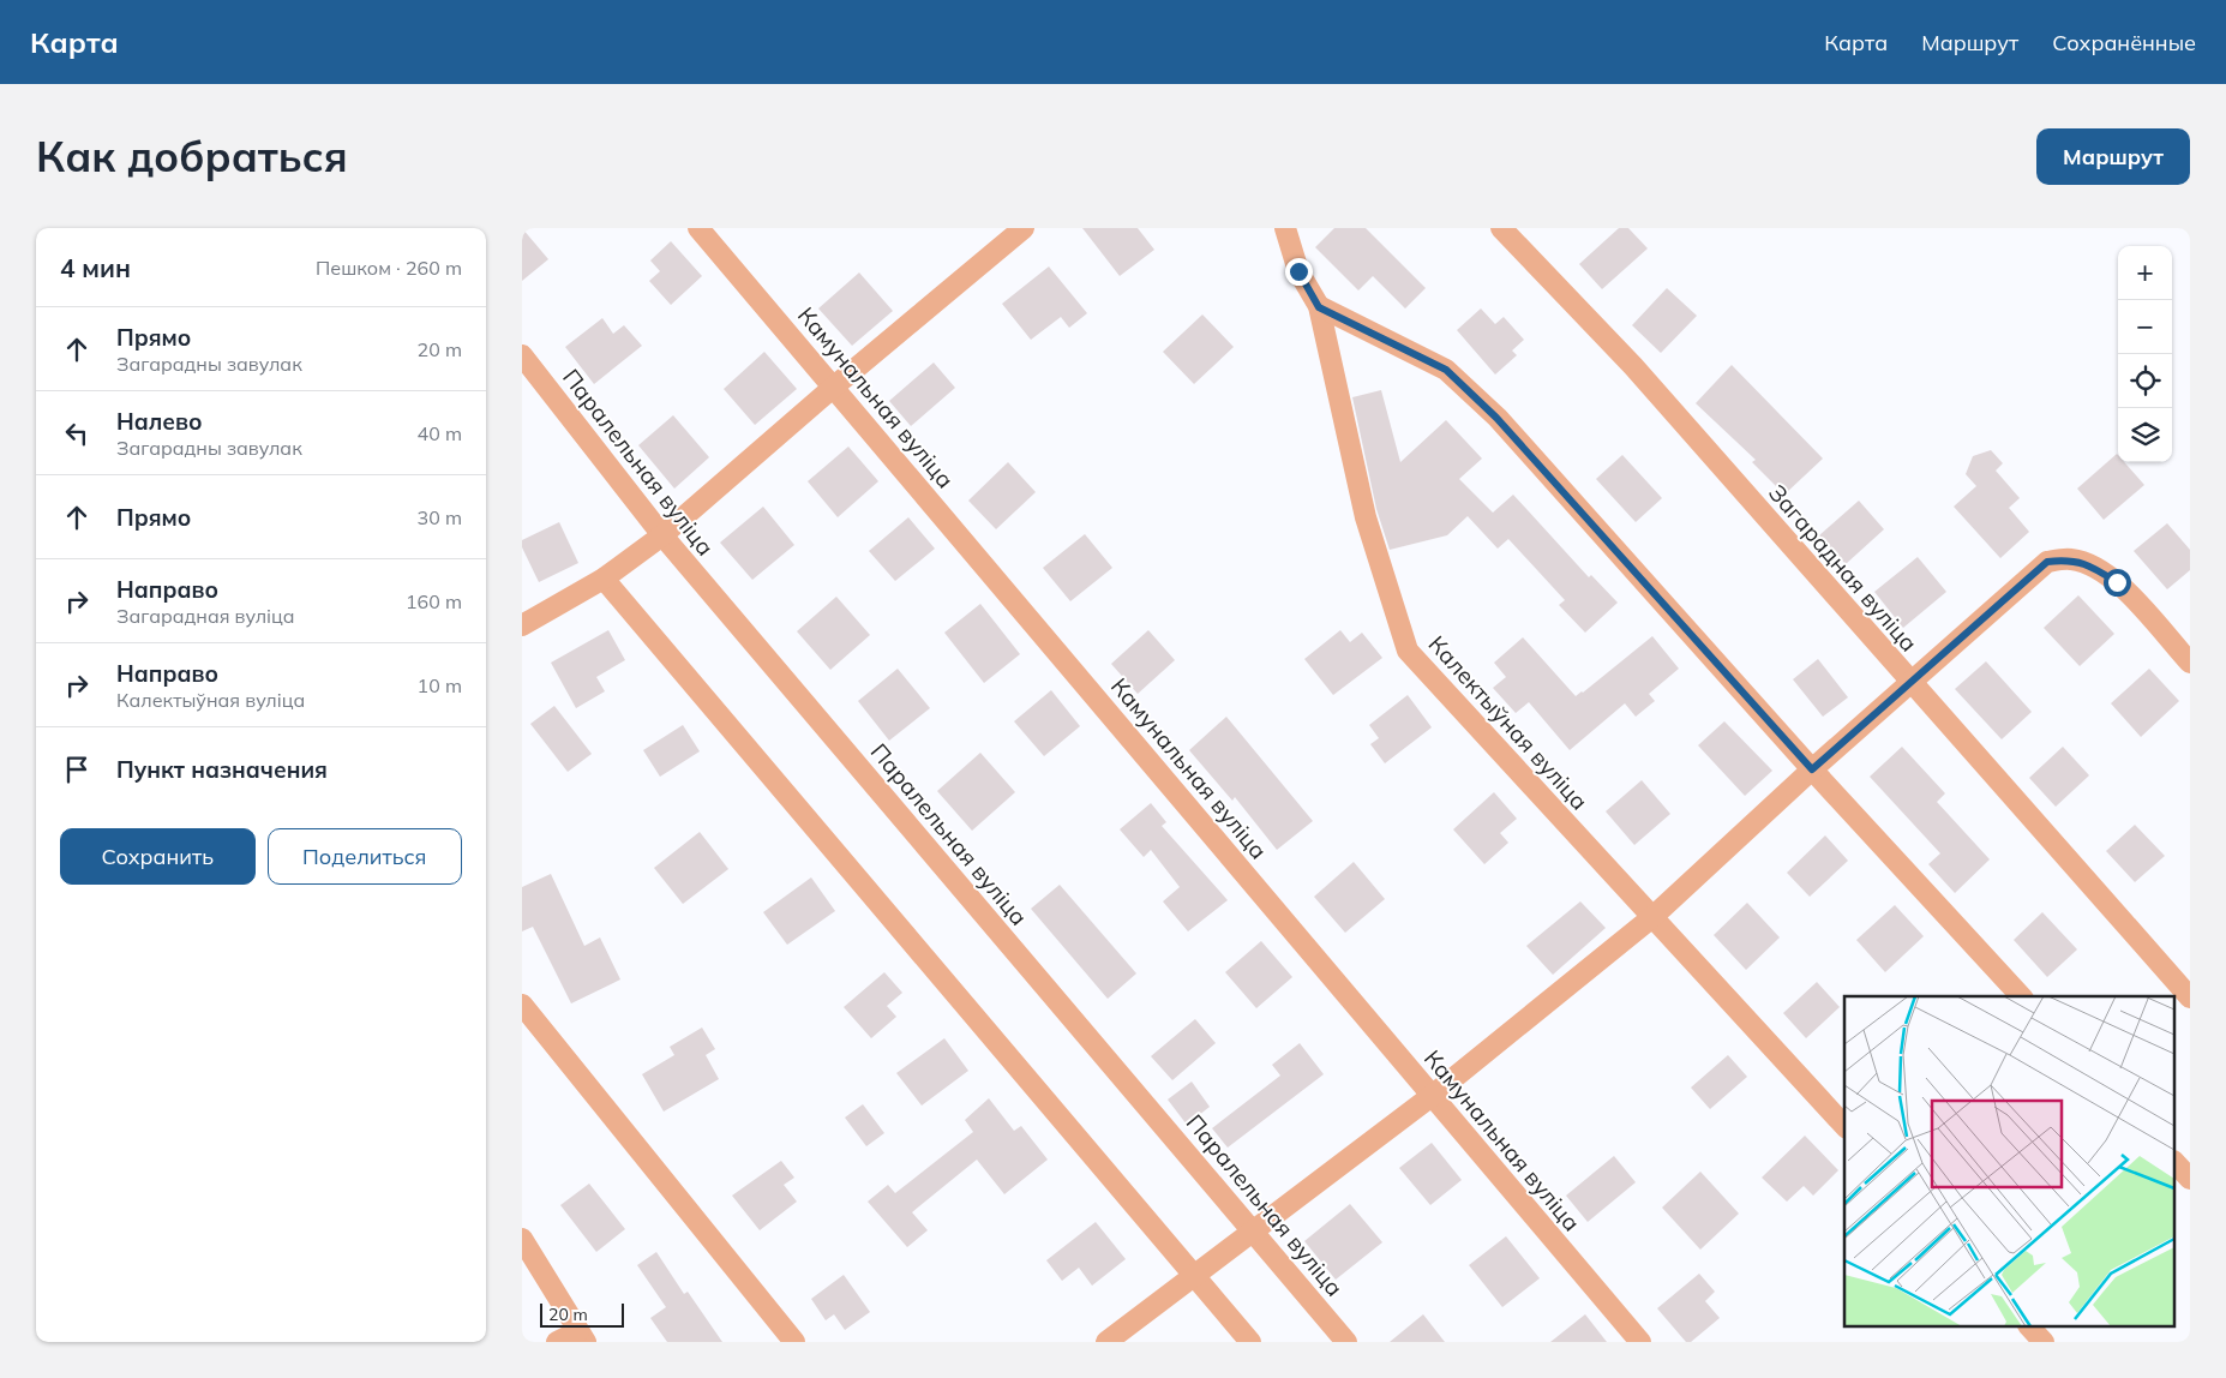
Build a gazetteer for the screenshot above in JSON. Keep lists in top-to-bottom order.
{
  "streets": {
    "street": [
      "Камунальная вуліца",
      "Паралельная вуліца",
      "Загарадная вуліца",
      "Калектыўная вуліца"
    ]
  },
  "scale_bar": "20 m",
  "page": {
    "header": "Карта",
    "nav": ["Карта", "Маршрут", "Сохранённые"],
    "buttons": [
      "Маршрут",
      ["Сохранить", "Поделиться"]
    ],
    "title": "Как добраться",
    "heading": ["4 мин", "Пешком · 260 m"],
    "map_buttons": ["+", "−"],
    "list": [
      ["Прямо", "Загарадны завулак", "20 m"],
      ["Налево", "Загарадны завулак", "40 m"],
      ["Прямо", "30 m"],
      ["Направо", "Загарадная вуліца", "160 m"],
      ["Направо", "Калектыўная вуліца", "10 m"],
      "Пункт назначения"
    ],
    "scale": "20 m"
  }
}
